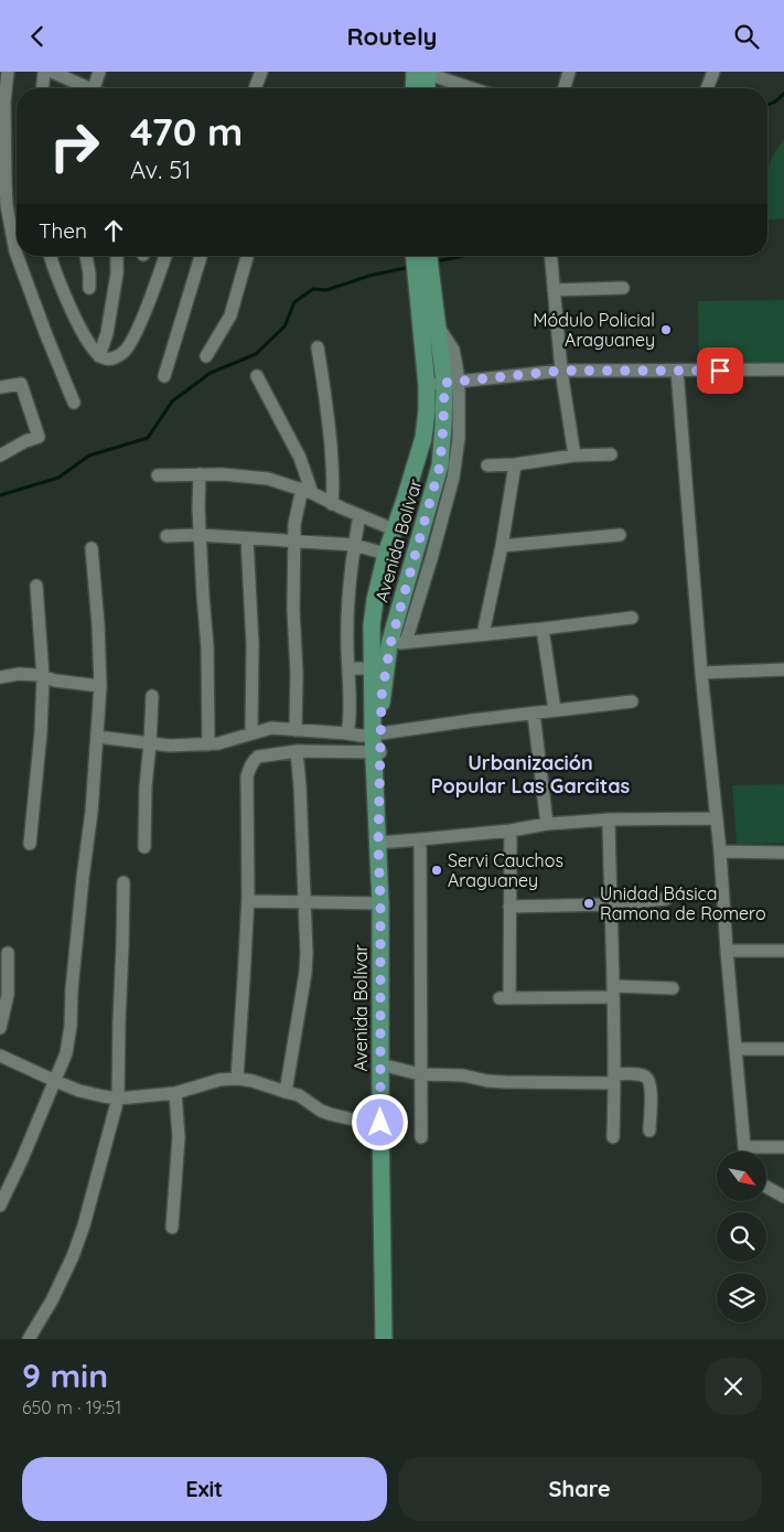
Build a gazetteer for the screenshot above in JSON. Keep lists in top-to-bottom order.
{
  "streets": {
    "main road": ["Avenida Bolívar"]
  },
  "districts": ["Urbanización Popular Las Garcitas"],
  "places": ["Módulo Policial Araguaney", "Servi Cauchos Araguaney", "Unidad Básica Ramona de Romero"],
  "north": "bottom right",
  "page": {
    "header": "Routely",
    "turn": ["470 m", "Av. 51"],
    "then": "Then",
    "heading": ["9 min", "650 m · 19:51"],
    "buttons": ["Exit", "Share"]
  }
}
